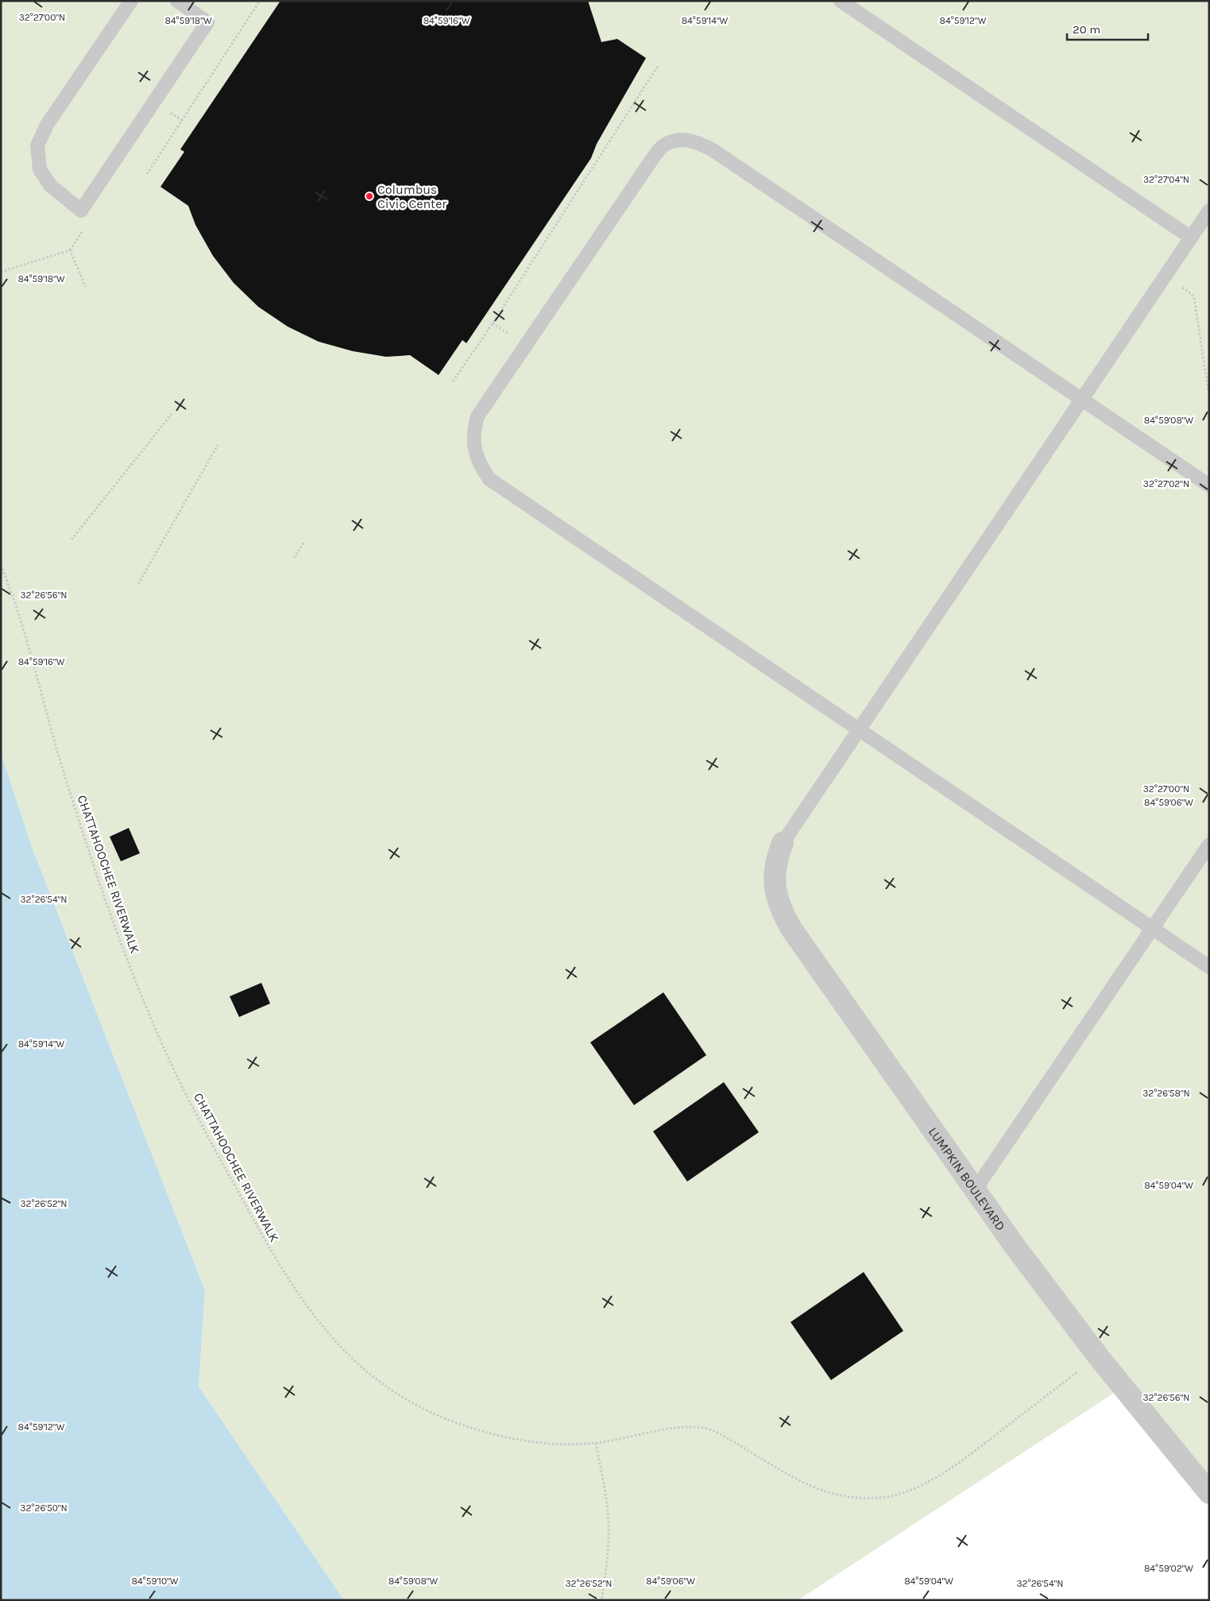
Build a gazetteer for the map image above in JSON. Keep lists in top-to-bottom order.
{
  "streets": {
    "street": ["LUMPKIN BOULEVARD"],
    "path": ["CHATTAHOOCHEE RIVERWALK"]
  },
  "crossings": [
    ["CHATTAHOOCHEE RIVERWALK", "LUMPKIN BOULEVARD"]
  ],
  "places": ["Columbus Civic Center"],
  "scale_bar": "20 m",
  "coordinates": [
    "32°27'00\"N",
    "84°59'18\"W",
    "84°59'16\"W",
    "84°59'14\"W",
    "84°59'12\"W",
    "32°27'04\"N",
    "84°59'08\"W",
    "32°27'02\"N",
    "32°26'56\"N",
    "84°59'06\"W",
    "32°26'54\"N",
    "32°26'58\"N",
    "84°59'04\"W",
    "32°26'52\"N",
    "32°26'50\"N",
    "84°59'02\"W",
    "84°59'10\"W"
  ]
}
